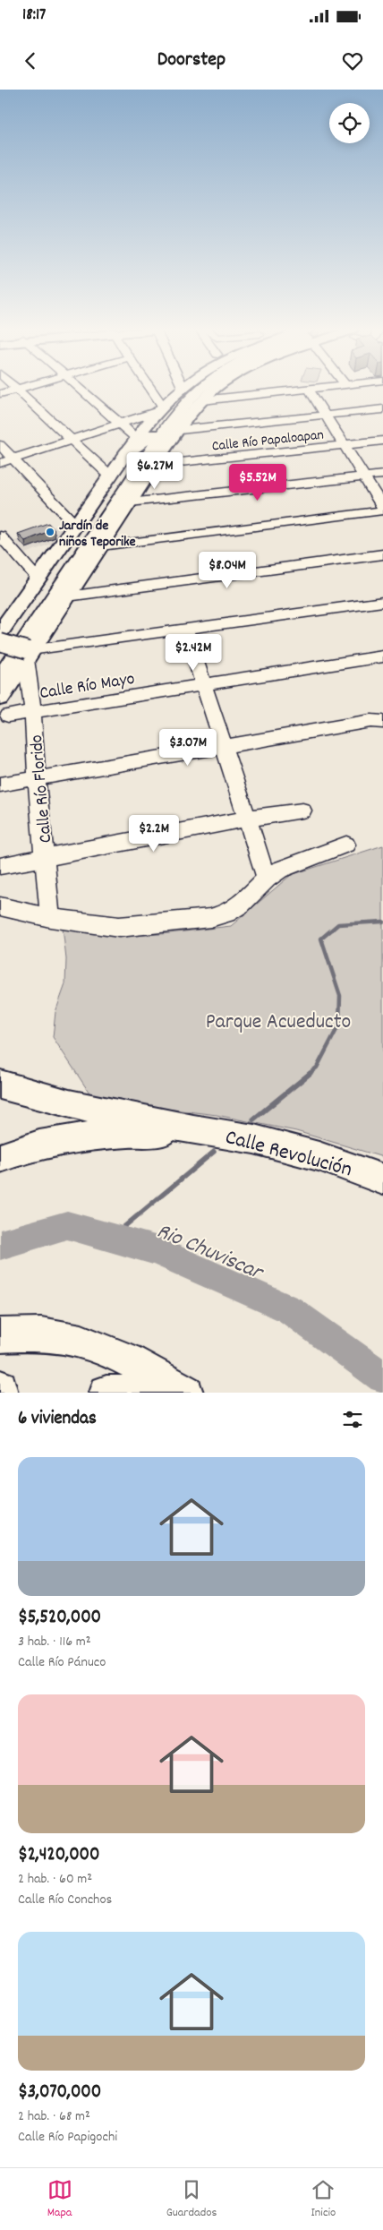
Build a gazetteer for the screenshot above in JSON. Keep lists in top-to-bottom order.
{
  "streets": {
    "main road": ["Calle Revolución"],
    "street": ["Calle Río Papaloapan", "Calle Río Mayo", "Calle Río Florido"]
  },
  "crossings": [
    ["Calle Río Mayo", "Calle Río Florido"]
  ],
  "water": ["Rio Chuviscar"],
  "parks": ["Parque Acueducto"],
  "places": ["Jardín de niños Teporike"],
  "page": {
    "status": "18:17",
    "header": "Doorstep",
    "price": [
      "$6.27M",
      "$5.52M",
      "$8.04M",
      "$2.42M",
      "$3.07M",
      "$2.2M"
    ],
    "heading": "6 viviendas",
    "list": [
      {
        "name": "$5,520,000",
        "note": "3 hab. · 116 m² · Calle Río Pánuco"
      },
      {
        "name": "$2,420,000",
        "note": "2 hab. · 60 m² · Calle Río Conchos"
      },
      {
        "name": "$3,070,000",
        "note": "2 hab. · 68 m² · Calle Río Papigochi"
      }
    ],
    "tabs": ["Mapa", "Guardados", "Inicio"]
  }
}
